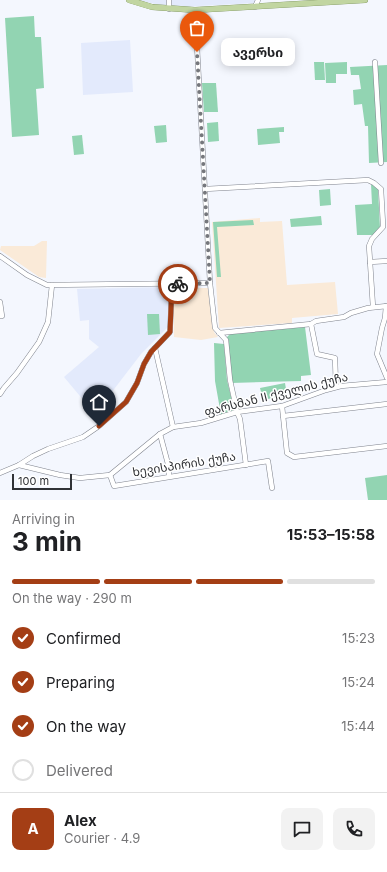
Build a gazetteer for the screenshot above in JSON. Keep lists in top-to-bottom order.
{
  "streets": {
    "street": ["ფარსმან II ქველის ქუჩა", "ხევისპირის ქუჩა"]
  },
  "crossings": [
    ["ფარსმან II ქველის ქუჩა", "ხევისპირის ქუჩა"]
  ],
  "places": ["ავერსი"],
  "scale_bar": "100 m",
  "page": {
    "bubble": "ავერსი",
    "scale": "100 m",
    "heading": ["3 min", "Arriving in", "15:53–15:58"],
    "panel": ["Alex", "Courier · 4.9"],
    "bar": "On the way · 290 m",
    "list": [
      ["Confirmed", "15:23"],
      ["Preparing", "15:24"],
      ["On the way", "15:44"],
      "Delivered"
    ],
    "round": "A"
  }
}
